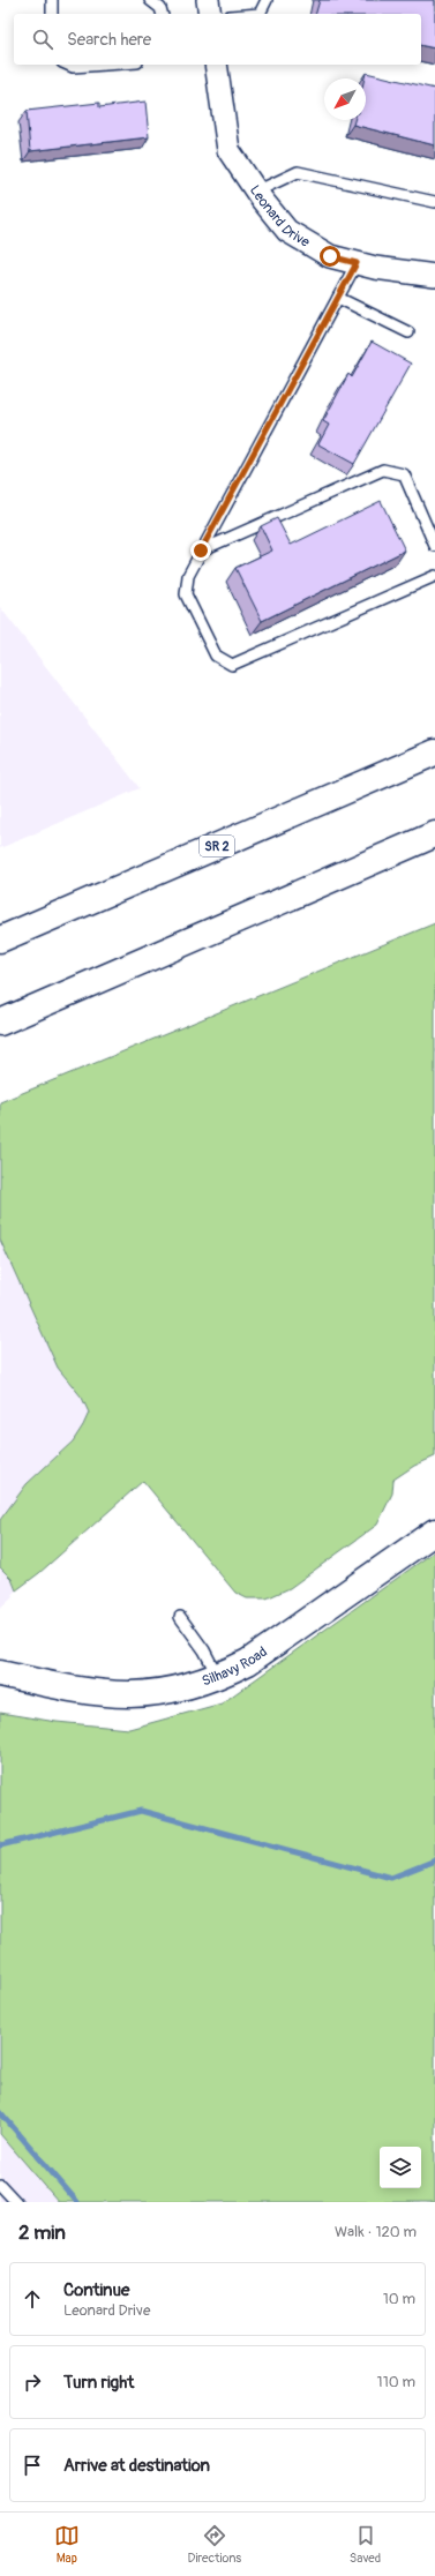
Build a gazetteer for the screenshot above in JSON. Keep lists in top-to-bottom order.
{
  "streets": {
    "main road": ["SR 2", "Silhavy Road"],
    "street": ["Leonard Drive"]
  },
  "north": "bottom left",
  "page": {
    "search": "Search here",
    "heading": ["2 min", "Walk · 120 m"],
    "list": [
      ["Continue", "Leonard Drive", "10 m"],
      ["Turn right", "110 m"],
      "Arrive at destination"
    ],
    "nav": ["Map", "Directions", "Saved"]
  }
}
